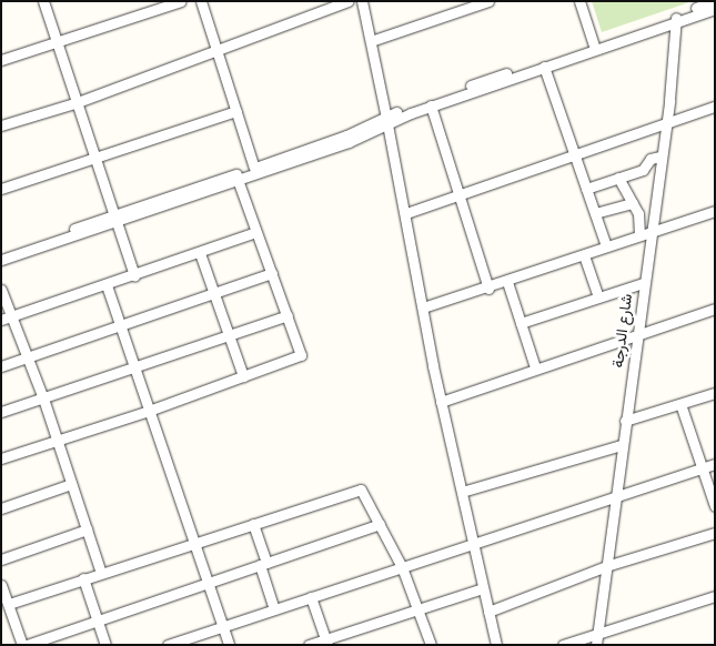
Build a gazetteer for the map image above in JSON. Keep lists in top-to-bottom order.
{
  "streets": {
    "street": ["شارع الدرجة"]
  }
}
